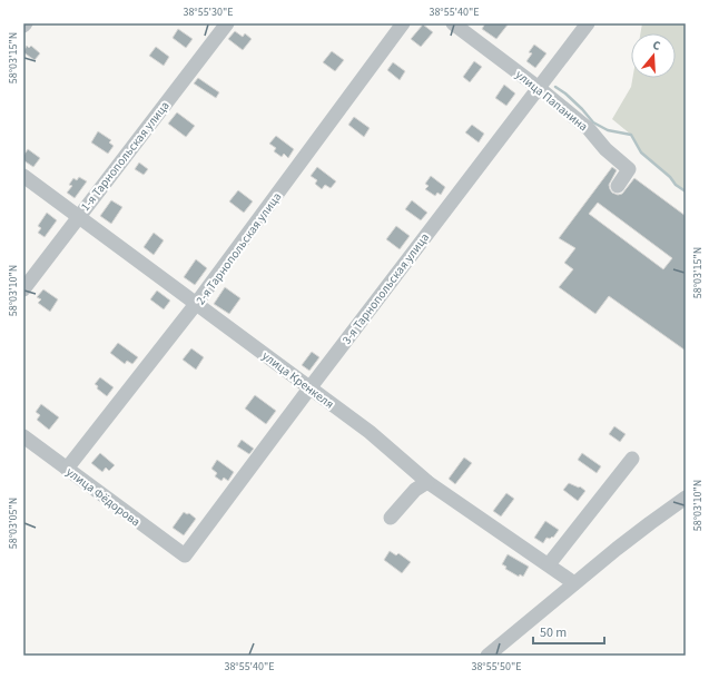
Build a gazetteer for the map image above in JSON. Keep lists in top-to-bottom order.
{
  "streets": {
    "street": [
      "улица Папанина",
      "1-я Тарнопольская улица",
      "2-я Тарнопольская улица",
      "3-я Тарнопольская улица",
      "улица Кренкеля",
      "улица Фёдорова"
    ]
  },
  "crossings": [
    ["улица Папанина", "3-я Тарнопольская улица"],
    ["1-я Тарнопольская улица", "улица Кренкеля"],
    ["2-я Тарнопольская улица", "улица Кренкеля"],
    ["2-я Тарнопольская улица", "улица Фёдорова"],
    ["3-я Тарнопольская улица", "улица Кренкеля"],
    ["3-я Тарнопольская улица", "улица Фёдорова"]
  ],
  "scale_bar": "50 m",
  "north": "top",
  "coordinates": [
    "38°55'30\"E",
    "38°55'40\"E",
    "58°03'15\"N",
    "58°03'10\"N",
    "58°03'05\"N",
    "38°55'50\"E"
  ]
}
